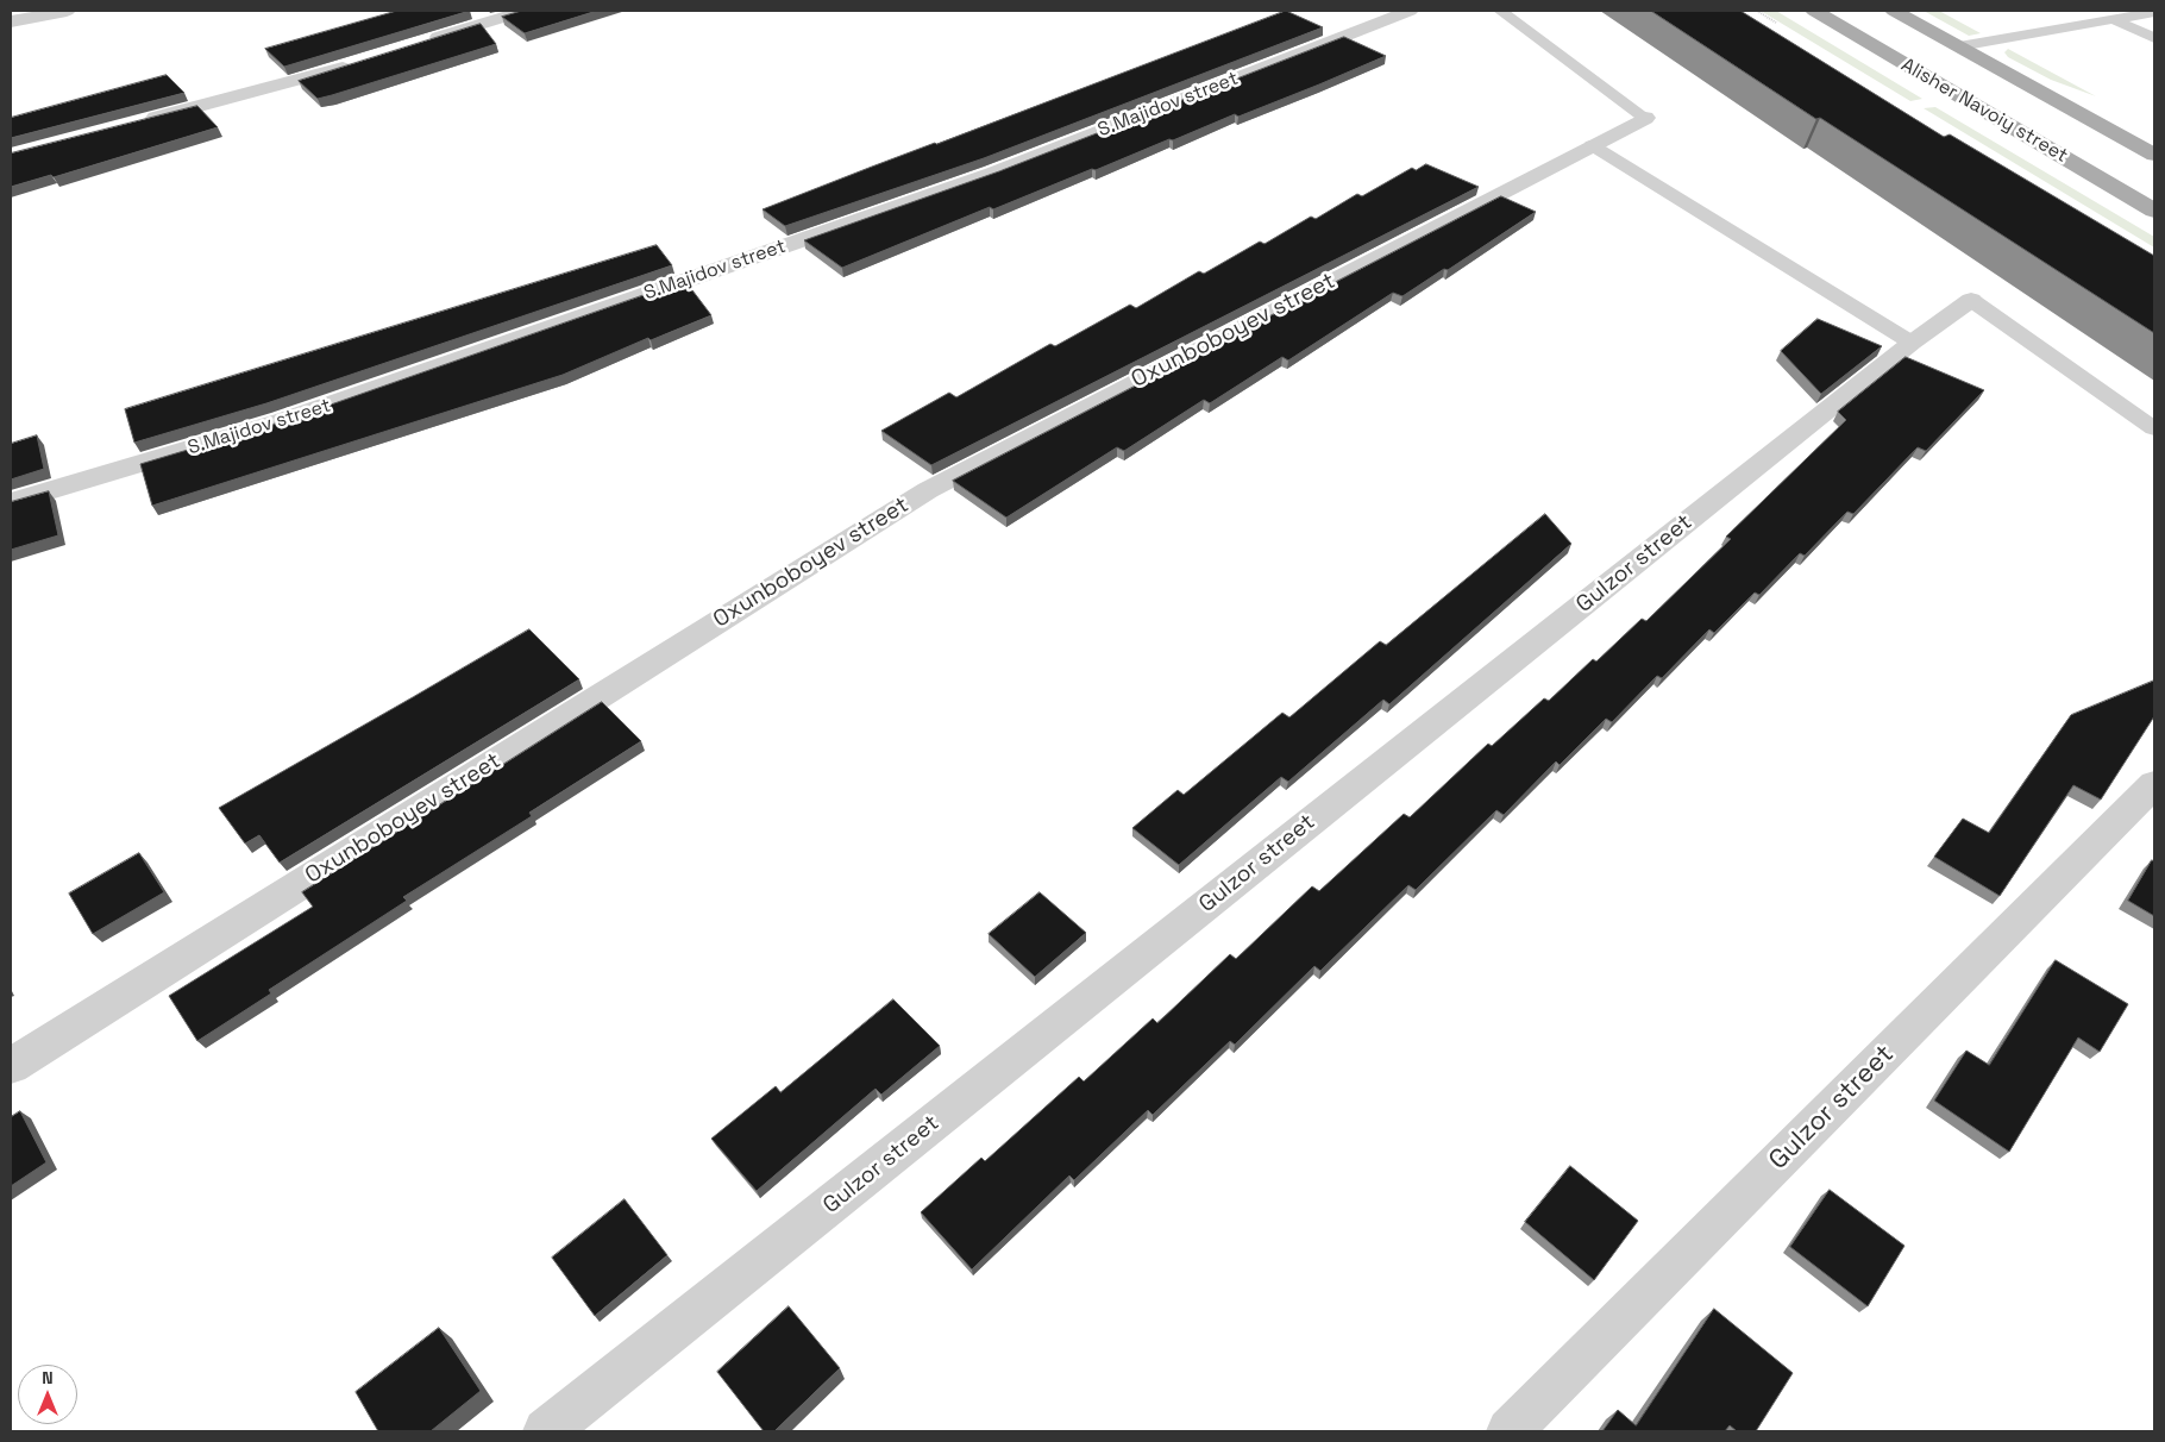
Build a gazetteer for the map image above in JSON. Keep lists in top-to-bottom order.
{
  "streets": {
    "main road": ["Alisher Navoiy street"],
    "street": ["S.Majidov street", "Oxunboboyev street", "Gulzor street"]
  },
  "north": "top"
}
